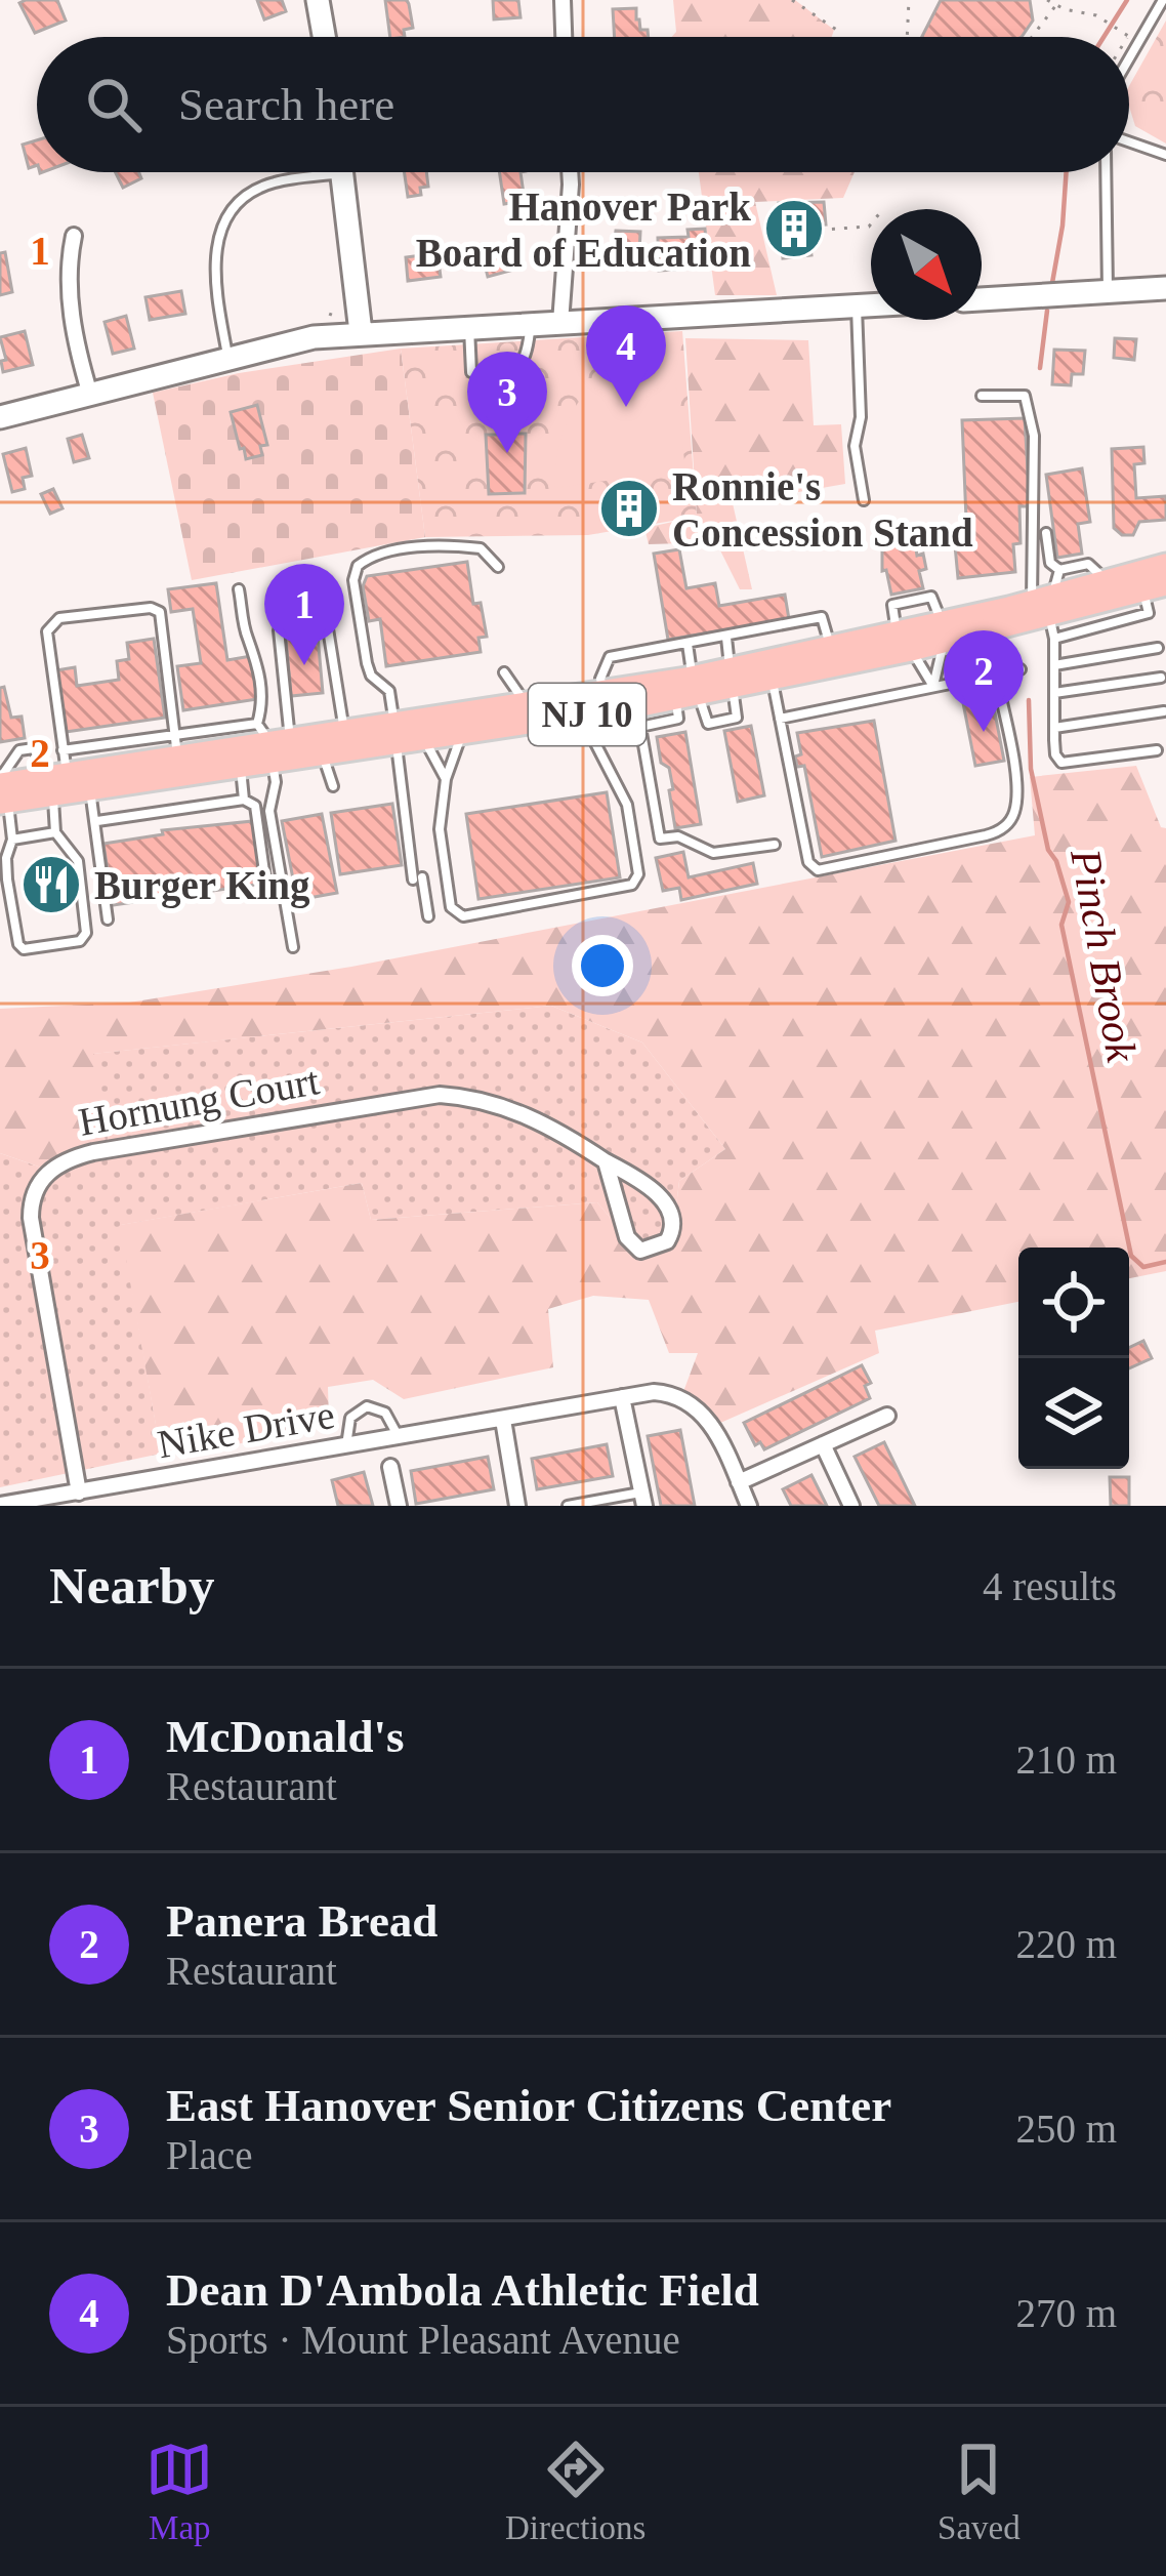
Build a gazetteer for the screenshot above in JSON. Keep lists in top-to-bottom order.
{
  "streets": {
    "main road": ["NJ 10"],
    "street": ["Hornung Court", "Nike Drive"]
  },
  "crossings": [
    ["Hornung Court", "Nike Drive"]
  ],
  "water": ["Pinch Brook"],
  "places": {
    "building": ["Hanover Park Board of Education", "Ronnie's Concession Stand"],
    "restaurant": ["Burger King"]
  },
  "north": "bottom right",
  "page": {
    "search": "Search here",
    "pins": [
      "4",
      "3",
      "1",
      "2"
    ],
    "heading": ["Nearby", "4 results"],
    "list": [
      {
        "mark": "1",
        "name": "McDonald's",
        "note": "Restaurant",
        "value": "210 m"
      },
      {
        "mark": "2",
        "name": "Panera Bread",
        "note": "Restaurant",
        "value": "220 m"
      },
      {
        "mark": "3",
        "name": "East Hanover Senior Citizens Center",
        "note": "Place",
        "value": "250 m"
      },
      {
        "mark": "4",
        "name": "Dean D'Ambola Athletic Field",
        "note": "Sports · Mount Pleasant Avenue",
        "value": "270 m"
      }
    ],
    "nav": ["Map", "Directions", "Saved"]
  },
  "grid": {
    "rows": ["1", "2", "3"]
  }
}
